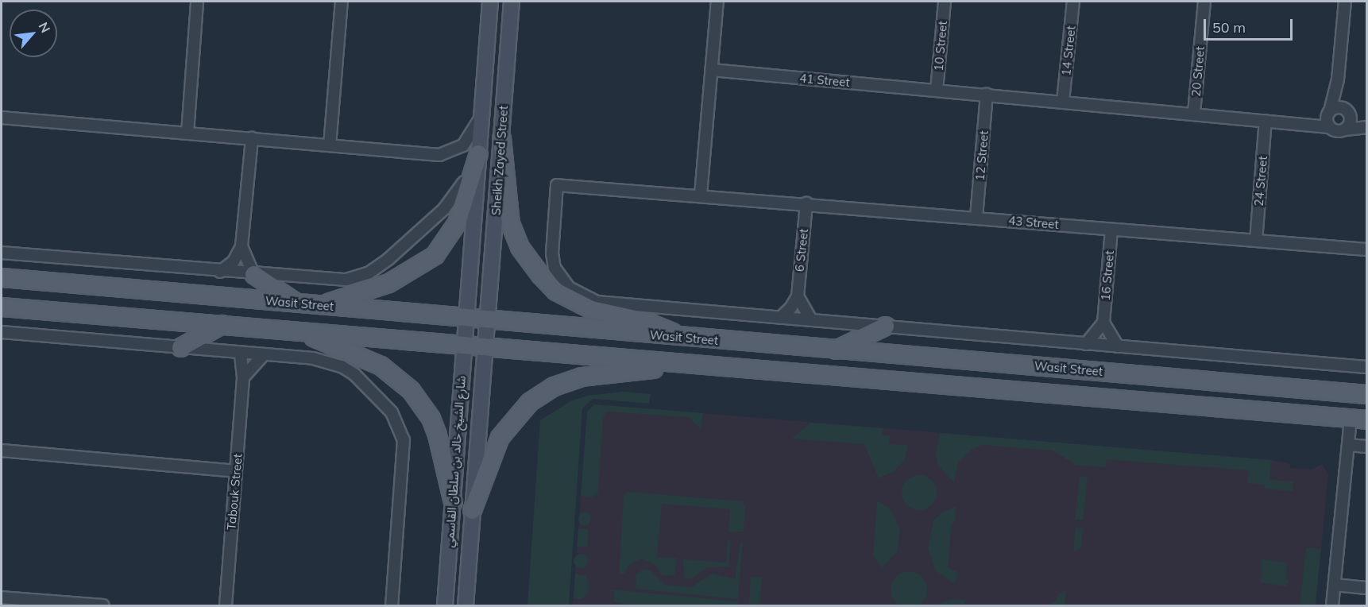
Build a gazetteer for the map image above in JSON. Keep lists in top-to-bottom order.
{
  "streets": {
    "main road": ["Sheikh Zayed Street", "Wasit Street", "شارع الشيخ خالد بن سلطان القاسمي"],
    "street": [
      "10 Street",
      "14 Street",
      "20 Street",
      "41 Street",
      "12 Street",
      "24 Street",
      "43 Street",
      "6 Street",
      "16 Street",
      "Tabouk Street"
    ]
  },
  "crossings": [
    ["10 Street", "41 Street"],
    ["14 Street", "41 Street"],
    ["20 Street", "41 Street"],
    ["41 Street", "12 Street"],
    ["41 Street", "24 Street"],
    ["12 Street", "43 Street"],
    ["Sheikh Zayed Street", "Wasit Street"],
    ["Sheikh Zayed Street", "شارع الشيخ خالد بن سلطان القاسمي"],
    ["24 Street", "43 Street"],
    ["43 Street", "6 Street"],
    ["43 Street", "16 Street"],
    ["Wasit Street", "شارع الشيخ خالد بن سلطان القاسمي"]
  ],
  "scale_bar": "50 m",
  "north": "top right"
}
